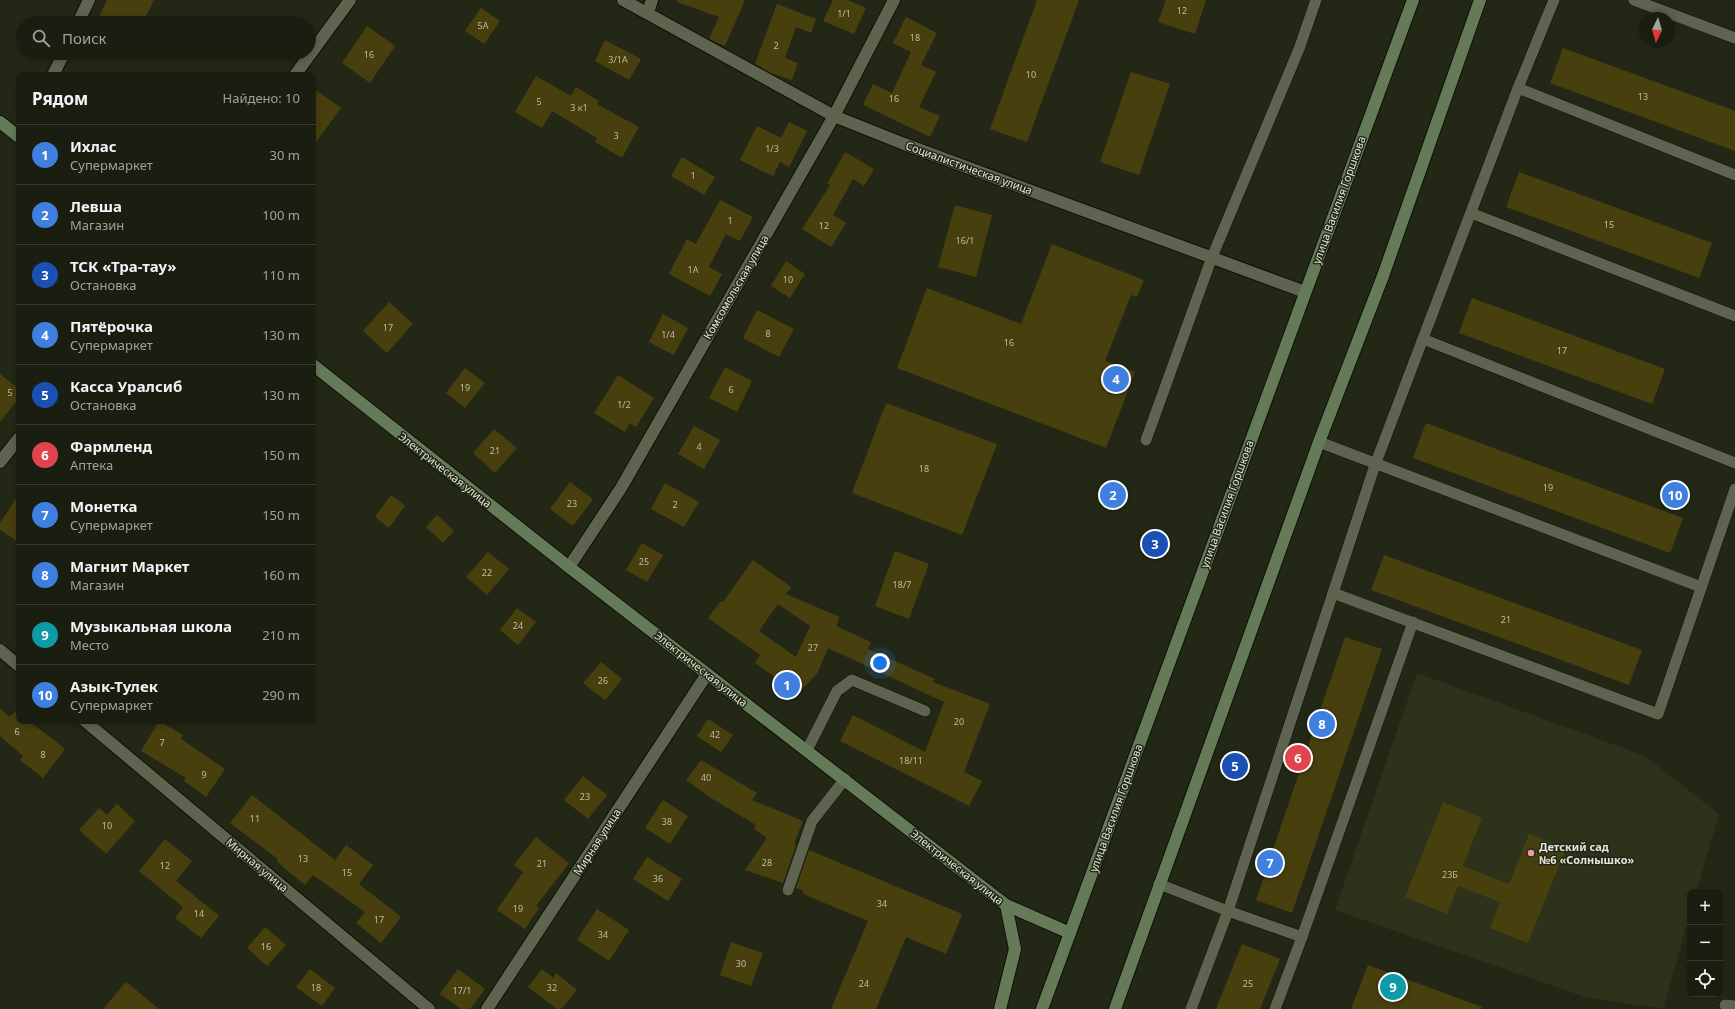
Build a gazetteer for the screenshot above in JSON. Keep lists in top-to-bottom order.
{
  "streets": {
    "main road": ["улица Василия Горшкова", "Электрическая улица"],
    "street": ["Социалистическая улица", "Комсомольская улица", "Мирная улица"]
  },
  "crossings": [
    ["Социалистическая улица", "улица Василия Горшкова"],
    ["Социалистическая улица", "Комсомольская улица"],
    ["Комсомольская улица", "Электрическая улица"],
    ["Электрическая улица", "Мирная улица"]
  ],
  "places": ["Детский сад №6 «Солнышко»"],
  "house_numbers": [
    "12",
    "1/1",
    "5А",
    "18",
    "2",
    "16",
    "3/1А",
    "10",
    "13",
    "16",
    "5",
    "3 к1",
    "3",
    "1/3",
    "1",
    "1",
    "15",
    "12",
    "16/1",
    "1А",
    "10",
    "17",
    "8",
    "1/4",
    "16",
    "17",
    "19",
    "6",
    "5",
    "1/2",
    "4",
    "21",
    "18",
    "19",
    "23",
    "2",
    "25",
    "22",
    "18/7",
    "21",
    "24",
    "27",
    "26",
    "20",
    "6",
    "42",
    "7",
    "8",
    "18/11",
    "9",
    "40",
    "23",
    "11",
    "38",
    "10",
    "13",
    "28",
    "21",
    "12",
    "15",
    "23Б",
    "36",
    "34",
    "19",
    "14",
    "17",
    "34",
    "16",
    "30",
    "24",
    "25",
    "18",
    "32",
    "17/1"
  ],
  "north": "bottom",
  "page": {
    "search": "Поиск",
    "heading": ["Рядом", "Найдено: 10"],
    "list": [
      {
        "mark": "1",
        "name": "Ихлас",
        "note": "Супермаркет",
        "value": "30 m"
      },
      {
        "mark": "2",
        "name": "Левша",
        "note": "Магазин",
        "value": "100 m"
      },
      {
        "mark": "3",
        "name": "ТСК «Тра-тау»",
        "note": "Остановка",
        "value": "110 m"
      },
      {
        "mark": "4",
        "name": "Пятёрочка",
        "note": "Супермаркет",
        "value": "130 m"
      },
      {
        "mark": "5",
        "name": "Касса Уралсиб",
        "note": "Остановка",
        "value": "130 m"
      },
      {
        "mark": "6",
        "name": "Фармленд",
        "note": "Аптека",
        "value": "150 m"
      },
      {
        "mark": "7",
        "name": "Монетка",
        "note": "Супермаркет",
        "value": "150 m"
      },
      {
        "mark": "8",
        "name": "Магнит Маркет",
        "note": "Магазин",
        "value": "160 m"
      },
      {
        "mark": "9",
        "name": "Музыкальная школа",
        "note": "Место",
        "value": "210 m"
      },
      {
        "mark": "10",
        "name": "Азык-Тулек",
        "note": "Супермаркет",
        "value": "290 m"
      }
    ],
    "pins": [
      "4",
      "2",
      "10",
      "3",
      "1",
      "8",
      "6",
      "5",
      "7",
      "9"
    ],
    "map_buttons": ["+", "−"]
  }
}
